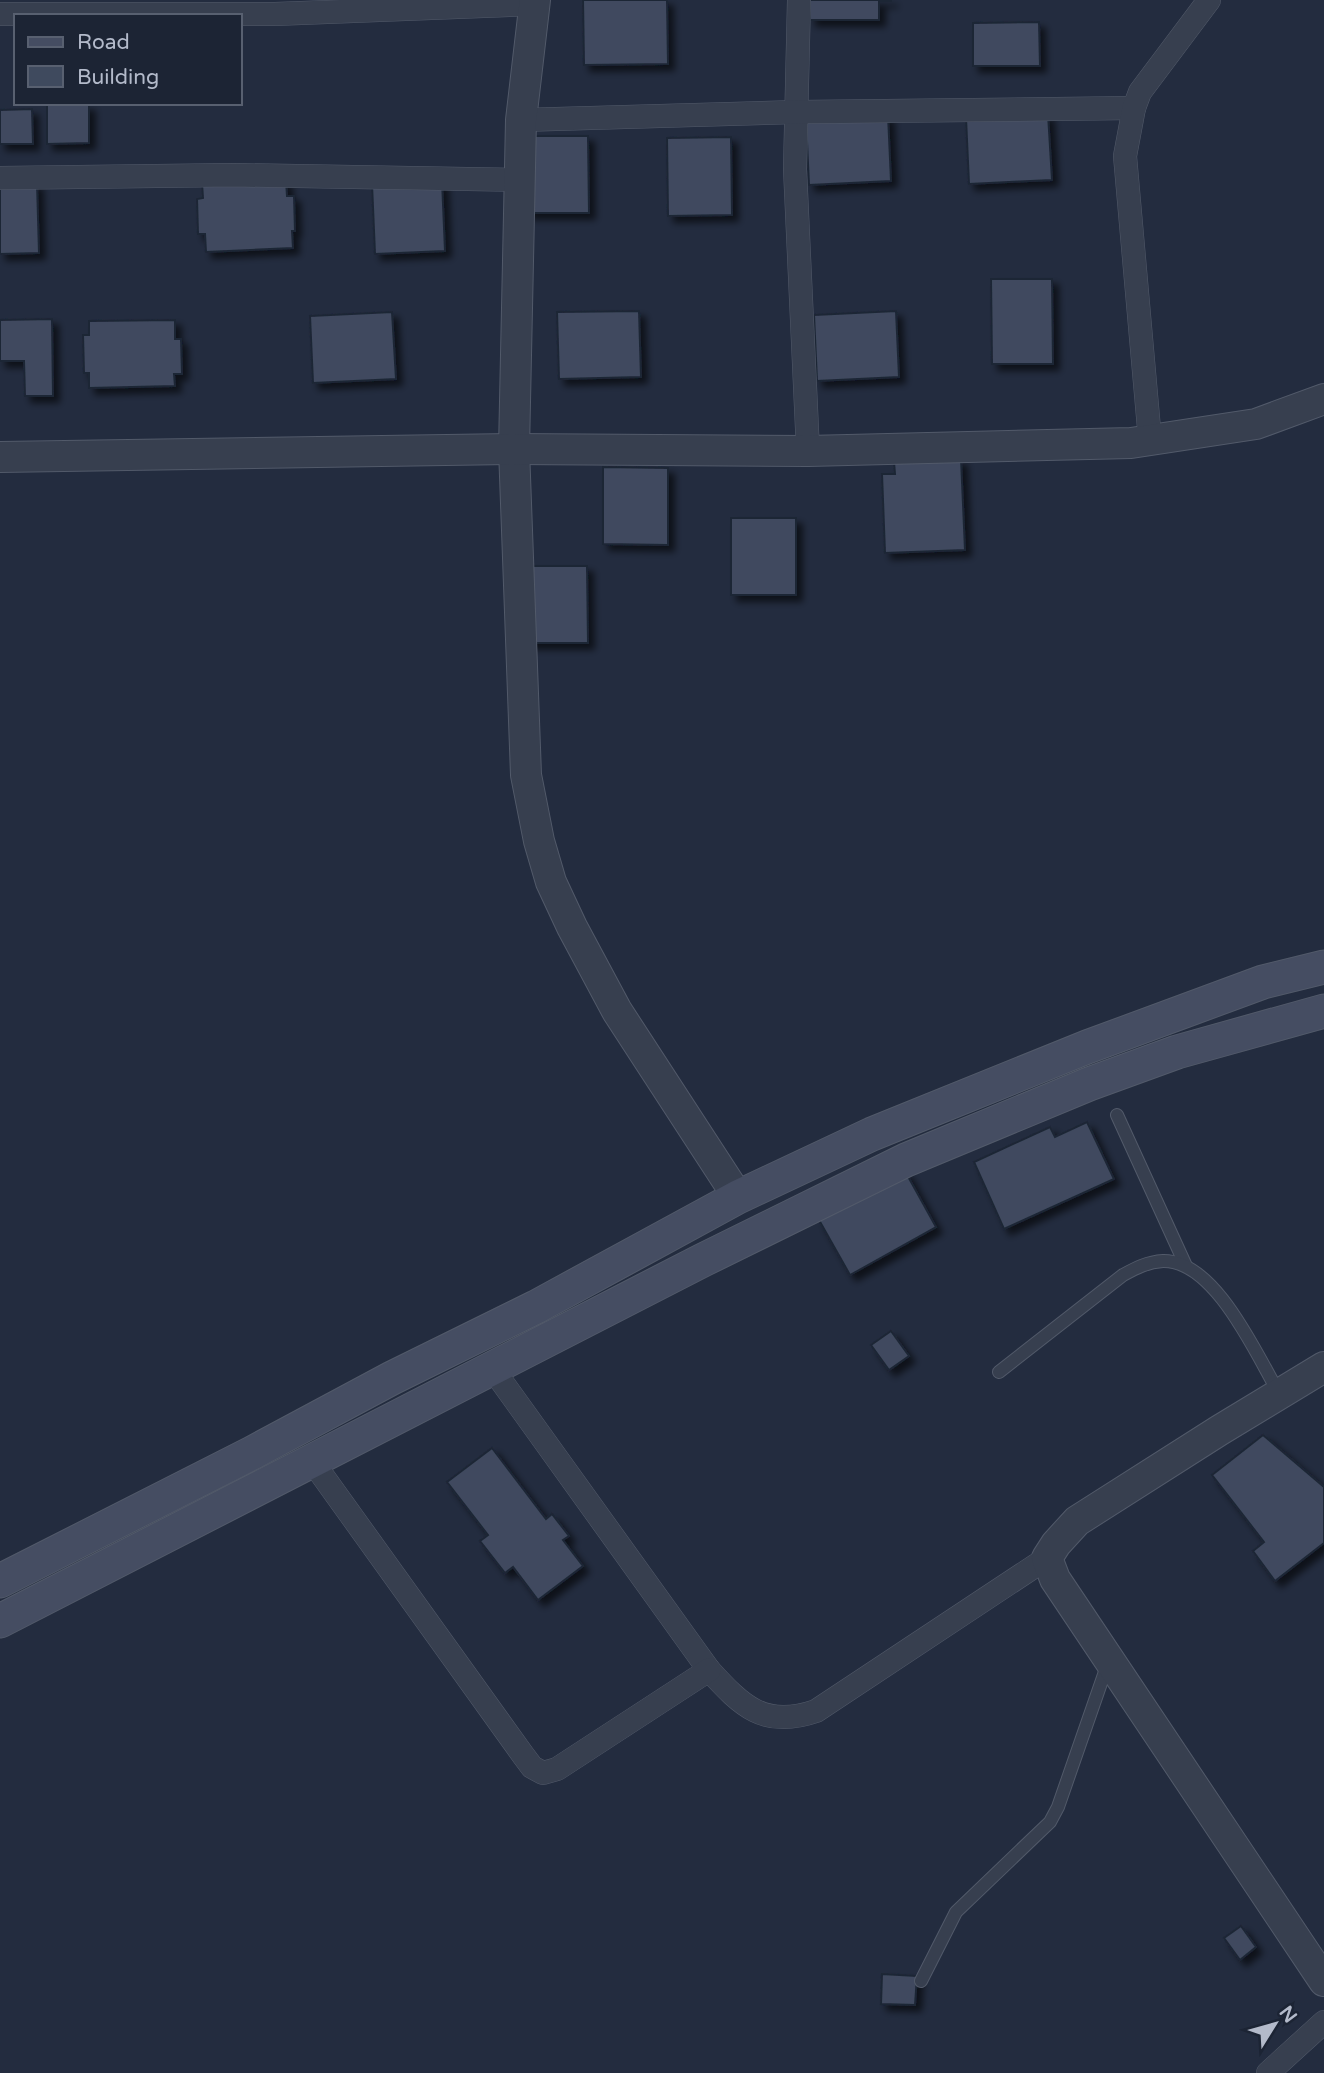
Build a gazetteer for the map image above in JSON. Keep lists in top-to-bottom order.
{
  "legend": ["Road", "Building"],
  "north": "top right"
}
